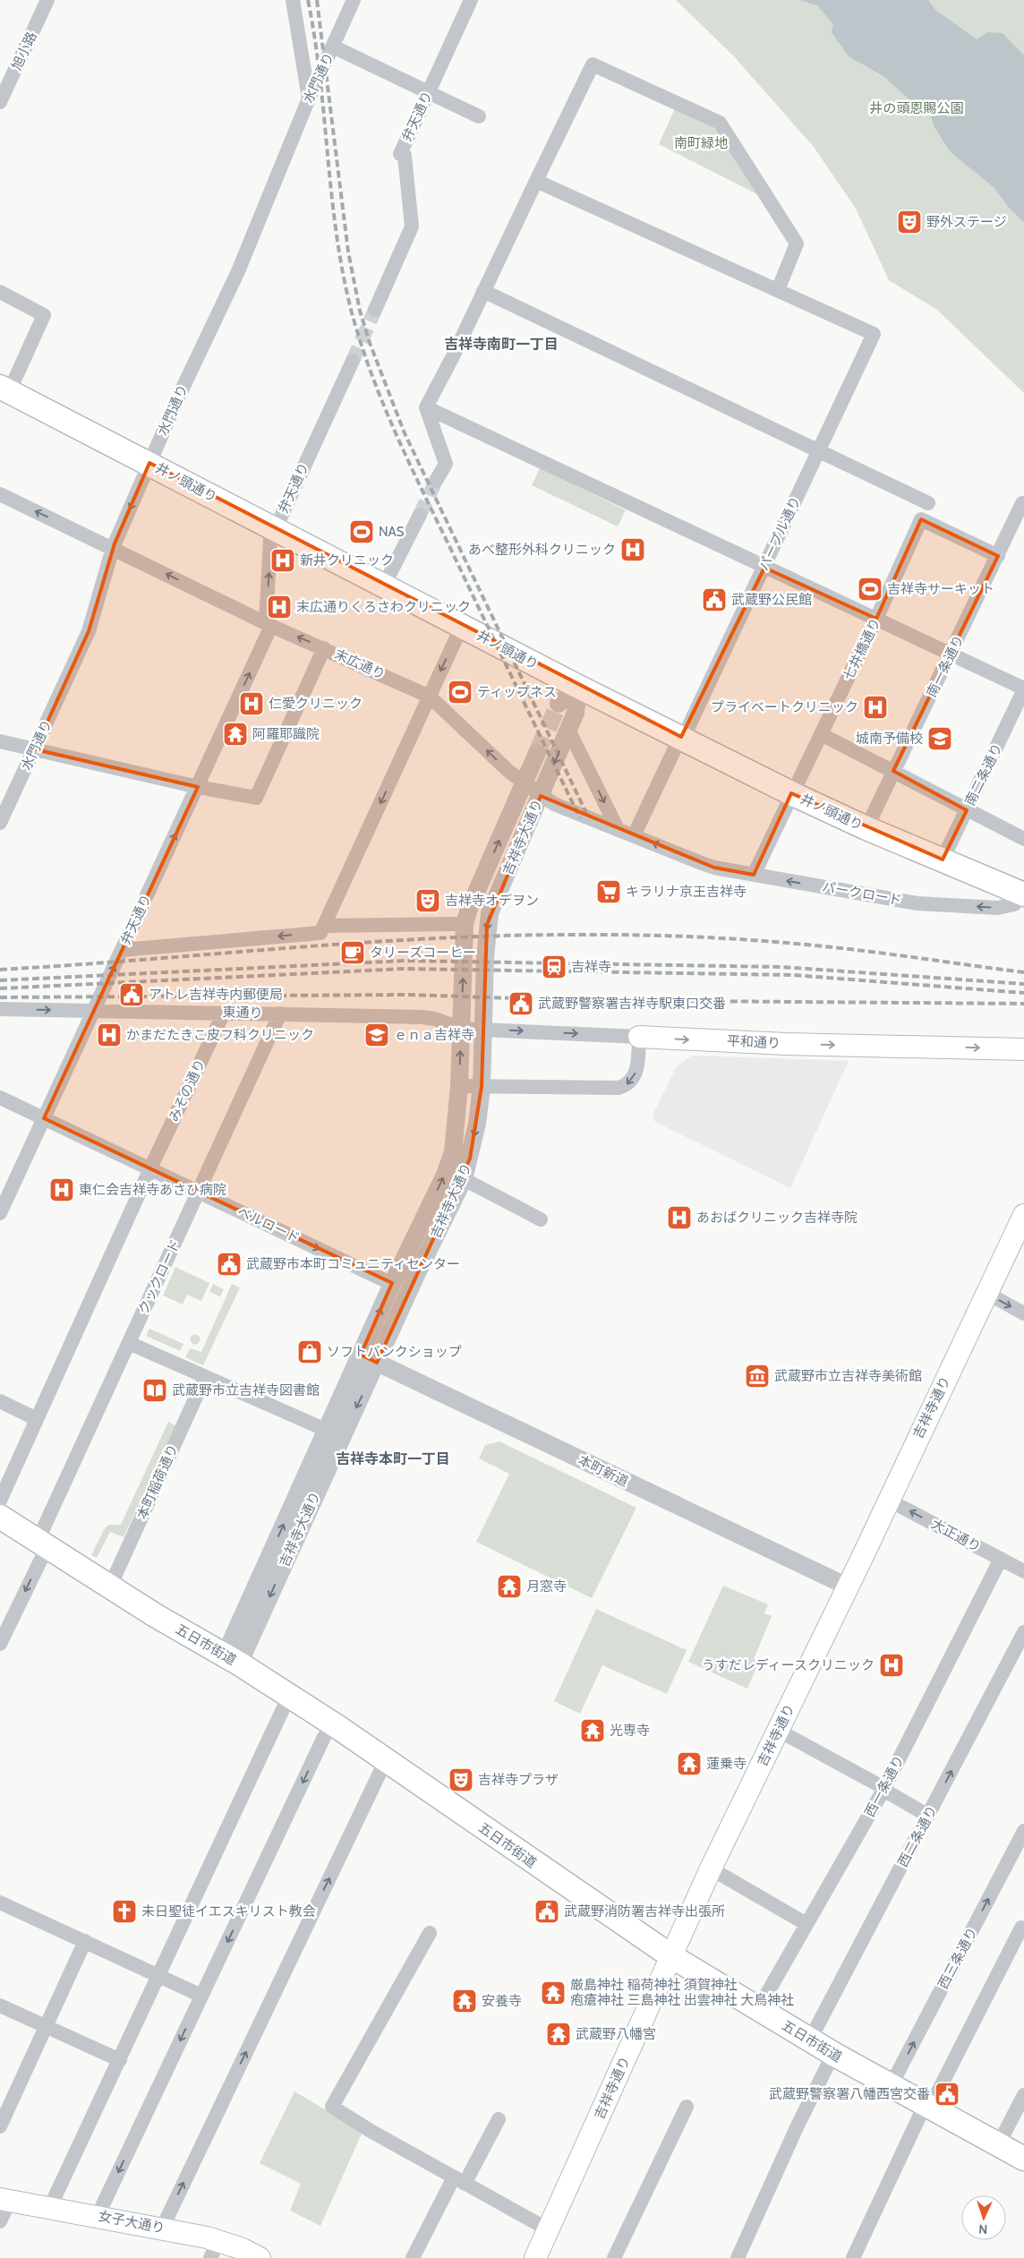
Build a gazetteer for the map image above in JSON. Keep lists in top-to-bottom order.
{
  "streets": {
    "main road": [
      "井ノ頭通り",
      "平和通り",
      "吉祥寺通り",
      "五日市街道",
      "女子大通り"
    ],
    "street": [
      "旭小路",
      "水門通り",
      "弁天通り",
      "パープル通り",
      "七井橋通り",
      "末広通り",
      "南一条通り",
      "南二条通り",
      "吉祥寺大通り",
      "パークロード",
      "東通り",
      "みその通り",
      "ベルロード",
      "クックロード",
      "本町新道",
      "本町稲荷通り",
      "大正通り",
      "西一条通り",
      "西二条通り",
      "西三条通り"
    ]
  },
  "crossings": [
    ["水門通り", "井ノ頭通り"],
    ["水門通り", "末広通り"],
    ["弁天通り", "井ノ頭通り"],
    ["弁天通り", "末広通り"],
    ["弁天通り", "東通り"],
    ["弁天通り", "ベルロード"],
    ["井ノ頭通り", "パープル通り"],
    ["井ノ頭通り", "七井橋通り"],
    ["井ノ頭通り", "南一条通り"],
    ["井ノ頭通り", "南二条通り"],
    ["井ノ頭通り", "吉祥寺大通り"],
    ["井ノ頭通り", "パークロード"],
    ["七井橋通り", "南一条通り"],
    ["七井橋通り", "パークロード"],
    ["末広通り", "吉祥寺大通り"],
    ["末広通り", "パークロード"],
    ["吉祥寺大通り", "東通り"],
    ["吉祥寺大通り", "平和通り"],
    ["吉祥寺大通り", "ベルロード"],
    ["吉祥寺大通り", "本町新道"],
    ["吉祥寺大通り", "五日市街道"],
    ["東通り", "平和通り"],
    ["東通り", "みその通り"],
    ["東通り", "クックロード"],
    ["みその通り", "ベルロード"],
    ["みその通り", "五日市街道"],
    ["ベルロード", "クックロード"],
    ["クックロード", "五日市街道"],
    ["吉祥寺通り", "本町新道"],
    ["吉祥寺通り", "大正通り"],
    ["吉祥寺通り", "五日市街道"],
    ["本町稲荷通り", "五日市街道"],
    ["大正通り", "西一条通り"],
    ["五日市街道", "西一条通り"],
    ["五日市街道", "西二条通り"],
    ["五日市街道", "西三条通り"]
  ],
  "one_way": [
    "弁天通り",
    "末広通り",
    "パークロード",
    "平和通り",
    "ベルロード",
    "大正通り",
    "西二条通り"
  ],
  "districts": ["吉祥寺南町一丁目", "吉祥寺本町一丁目"],
  "parks": ["井の頭恩賜公園", "南町緑地"],
  "places": {
    "theatre": ["野外ステージ", "吉祥寺オデヲン", "吉祥寺プラザ"],
    "sports": ["NAS", "吉祥寺サーキット", "ティップネス"],
    "hospital": [
      "あべ整形外科クリニック",
      "新井クリニック",
      "末広通りくろさわクリニック",
      "仁愛クリニック",
      "プライベートクリニック",
      "かまだたきこ皮フ科クリニック",
      "東仁会吉祥寺あさひ病院",
      "あおばクリニック吉祥寺院",
      "うすだレディースクリニック"
    ],
    "public building": [
      "武蔵野公民館",
      "アトレ吉祥寺内郵便局",
      "武蔵野警察署吉祥寺駅東口交番",
      "武蔵野市本町コミュニティセンター",
      "武蔵野消防署吉祥寺出張所",
      "武蔵野警察署八幡西宮交番"
    ],
    "temple": [
      "阿羅耶識院",
      "月窓寺",
      "光専寺",
      "蓮乗寺",
      "厳島神社 稲荷神社 須賀神社 疱瘡神社 三島神社 出雲神社 大鳥神社",
      "安養寺",
      "武蔵野八幡宮"
    ],
    "school or university": ["城南予備校", "ｅｎａ吉祥寺"],
    "supermarket": ["キラリナ京王吉祥寺"],
    "cafe": ["タリーズコーヒー"],
    "station": ["吉祥寺"],
    "shop": ["ソフトバンクショップ"],
    "museum": ["武蔵野市立吉祥寺美術館"],
    "library": ["武蔵野市立吉祥寺図書館"],
    "church": ["未日聖徒イエスキリスト教会"]
  },
  "north": "bottom"
}
